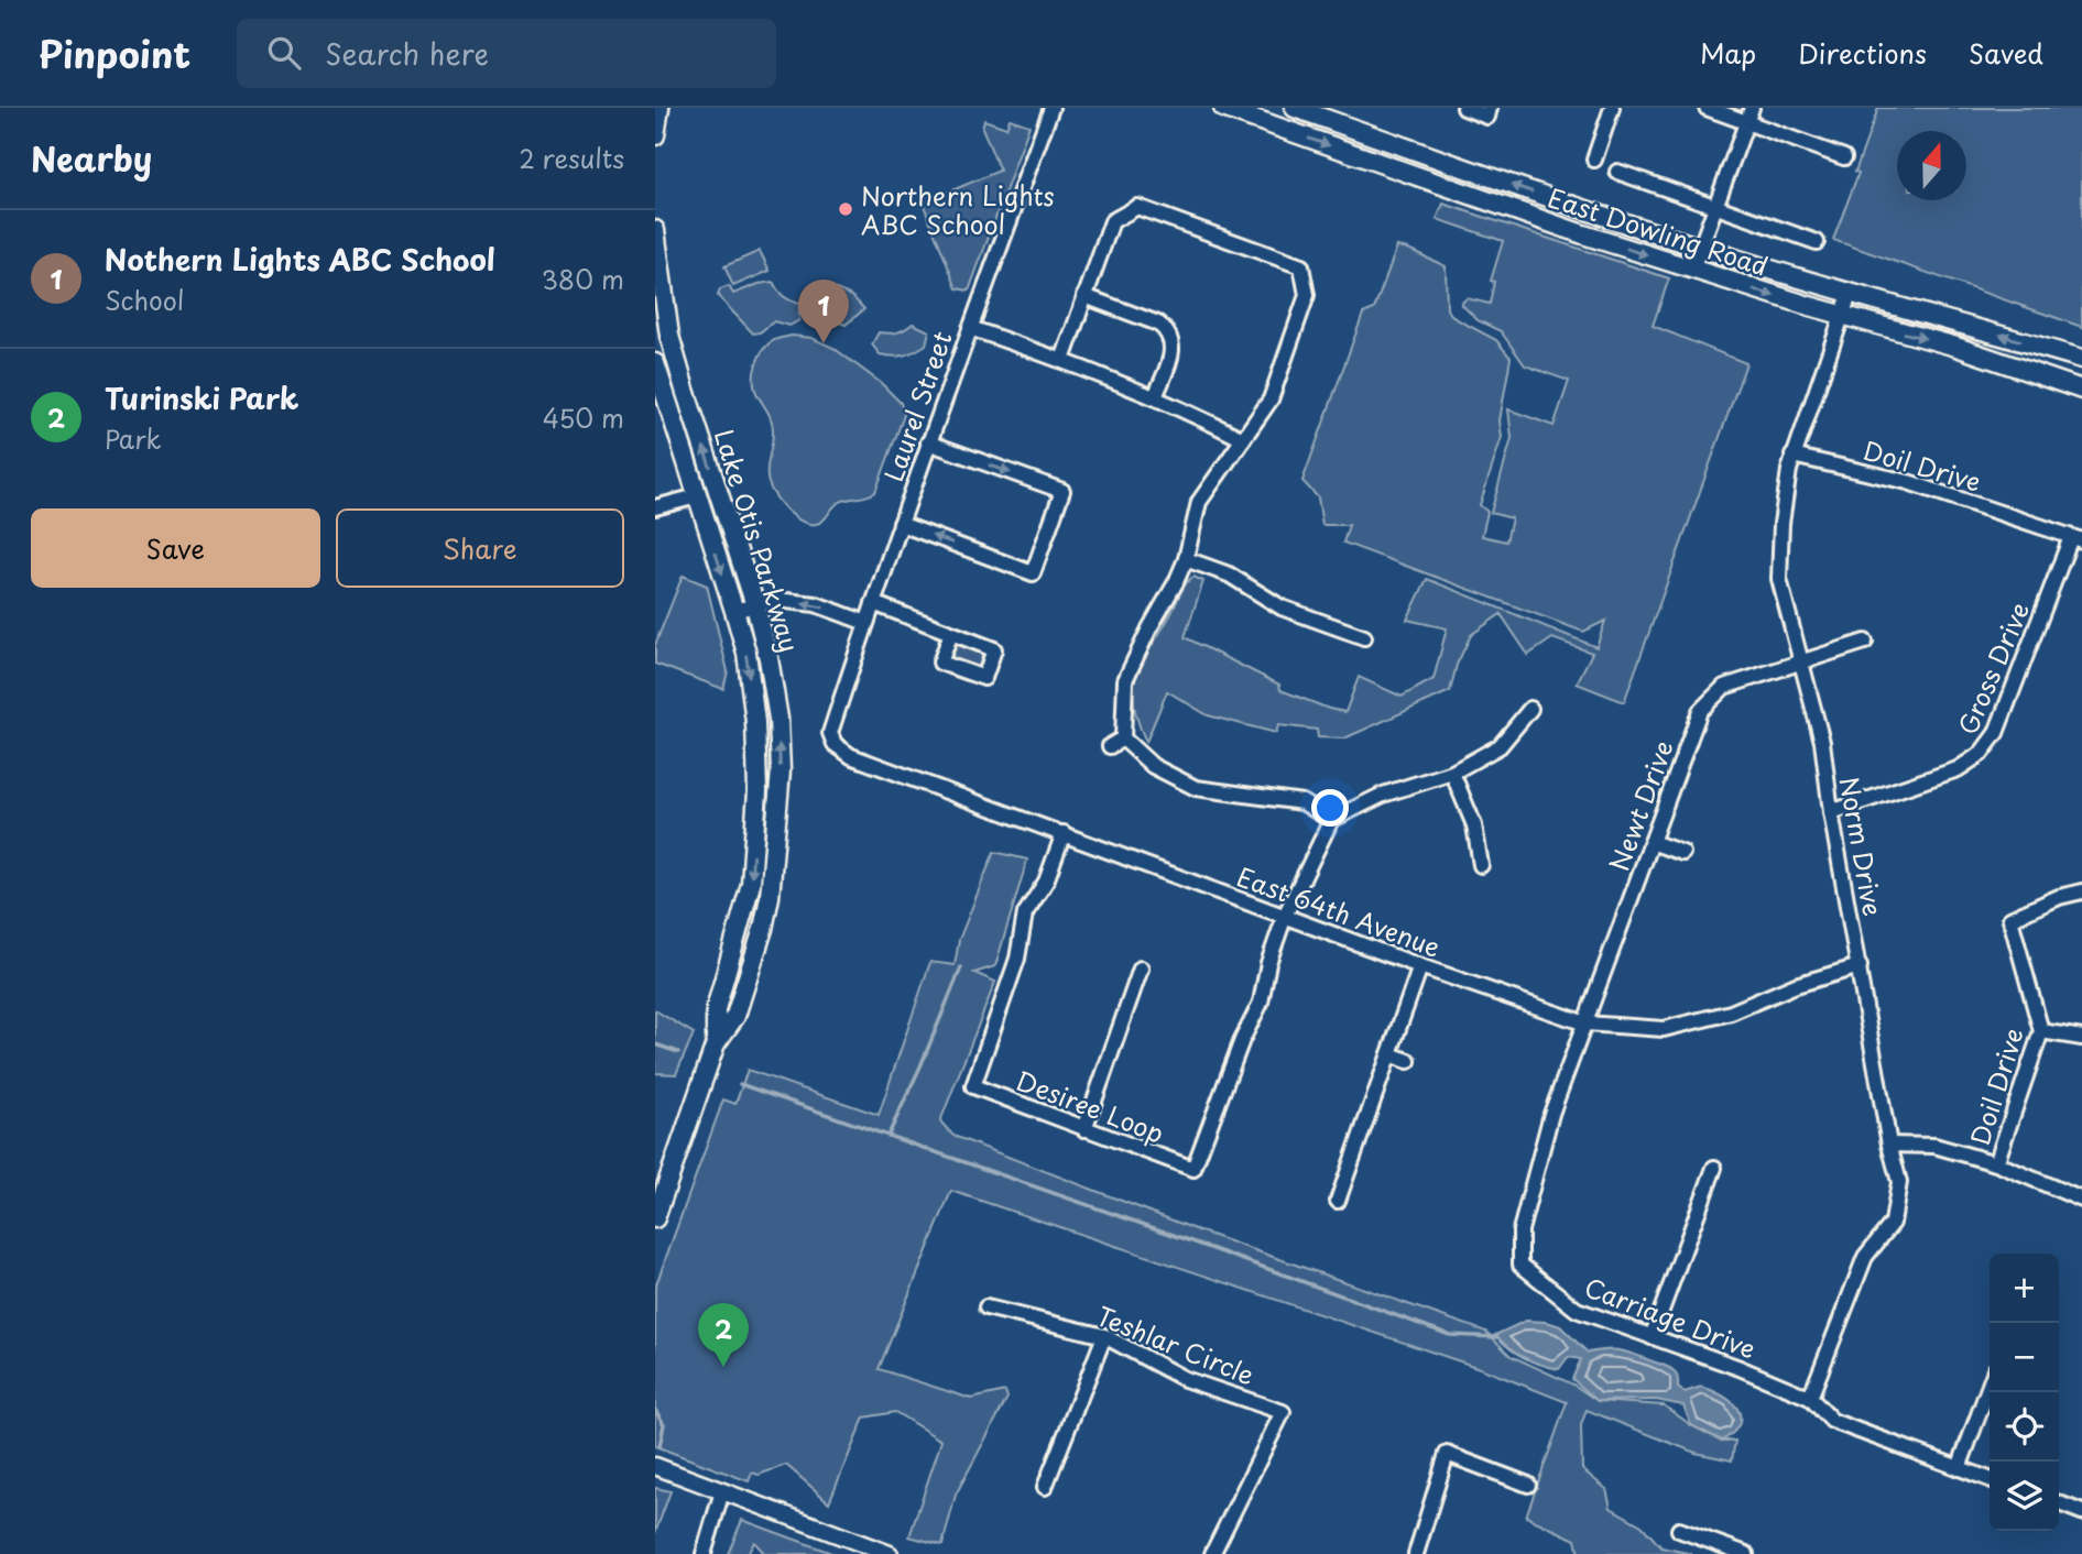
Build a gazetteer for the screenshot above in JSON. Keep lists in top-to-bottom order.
{
  "streets": {
    "main road": ["East Dowling Road", "Lake Otis Parkway"],
    "street": [
      "Laurel Street",
      "Doil Drive",
      "Gross Drive",
      "Newt Drive",
      "Norm Drive",
      "East 64th Avenue",
      "Desiree Loop",
      "Carriage Drive",
      "Teshlar Circle"
    ]
  },
  "crossings": [
    ["East Dowling Road", "Norm Drive"],
    ["Laurel Street", "East 64th Avenue"],
    ["Doil Drive", "Gross Drive"],
    ["Doil Drive", "Norm Drive"],
    ["Gross Drive", "Norm Drive"],
    ["Newt Drive", "Norm Drive"],
    ["Newt Drive", "East 64th Avenue"],
    ["Newt Drive", "Carriage Drive"],
    ["Norm Drive", "East 64th Avenue"],
    ["Norm Drive", "Carriage Drive"],
    ["East 64th Avenue", "Desiree Loop"],
    ["East 64th Avenue", "Carriage Drive"]
  ],
  "places": ["Northern Lights ABC School"],
  "north": "top",
  "page": {
    "header": "Pinpoint",
    "search": "Search here",
    "nav": ["Map", "Directions", "Saved"],
    "heading": ["Nearby", "2 results"],
    "list": [
      {
        "mark": "1",
        "name": "Nothern Lights ABC School",
        "note": "School",
        "value": "380 m"
      },
      {
        "mark": "2",
        "name": "Turinski Park",
        "note": "Park",
        "value": "450 m"
      }
    ],
    "pins": ["1", "2"],
    "buttons": ["Save", "Share"],
    "map_buttons": ["+", "−"]
  }
}
